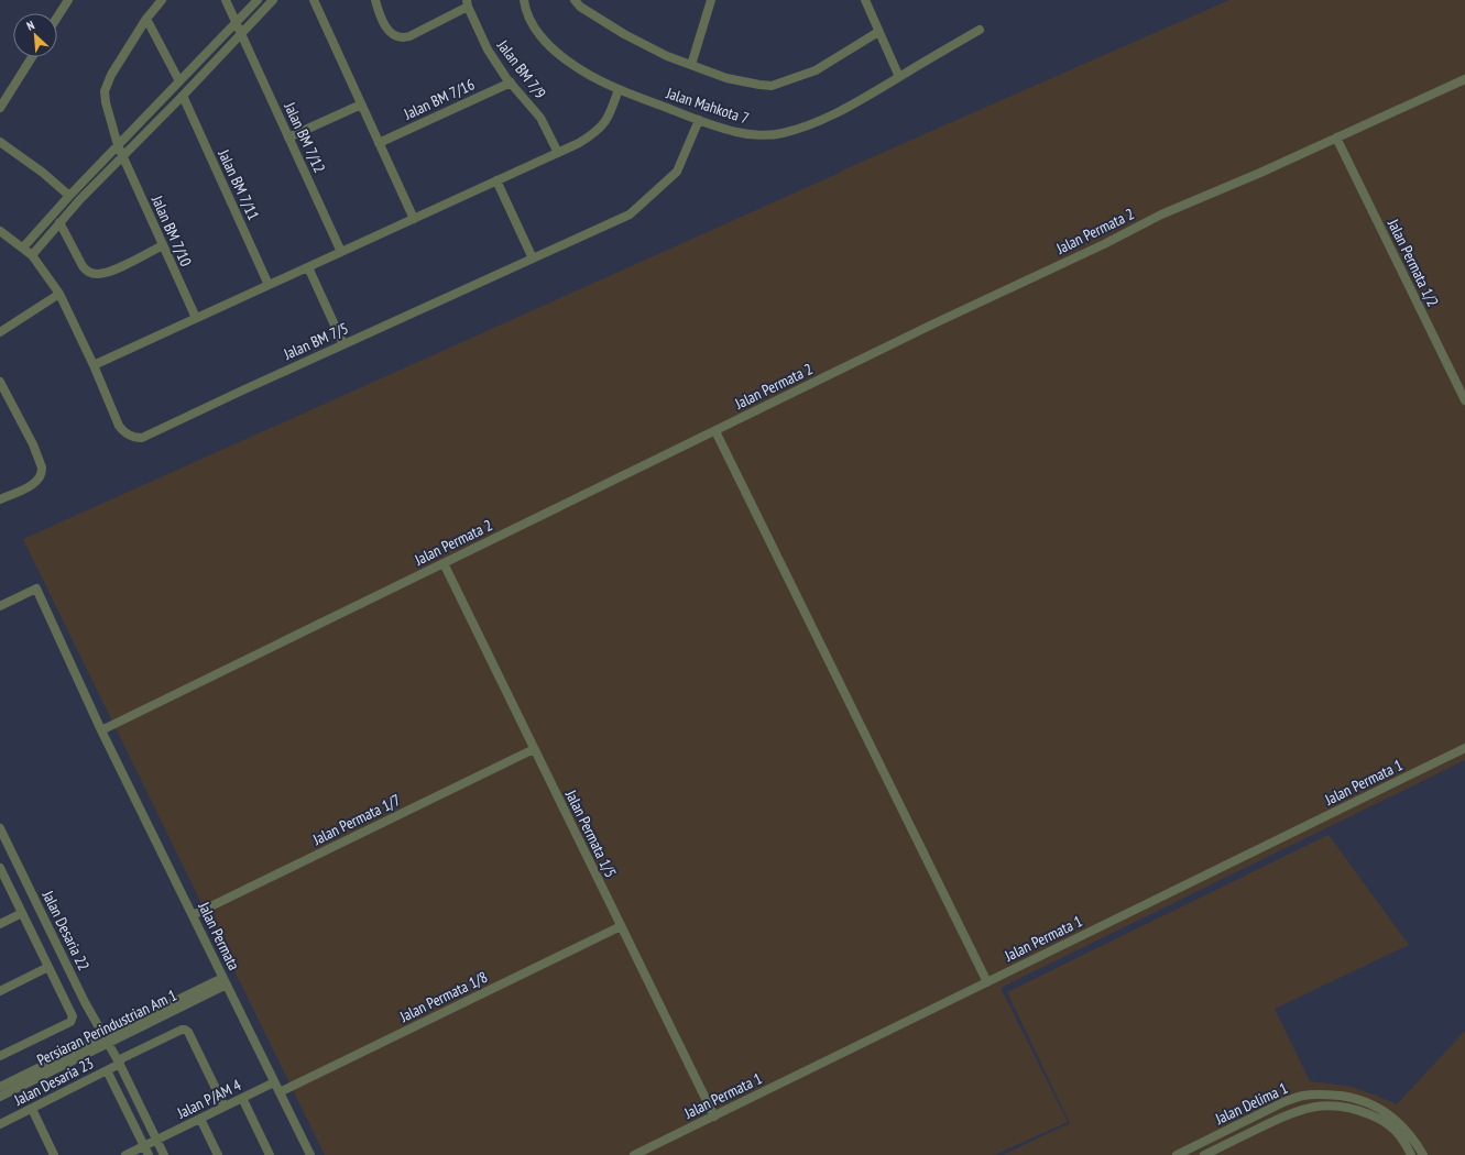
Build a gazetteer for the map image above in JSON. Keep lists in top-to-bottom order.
{
  "streets": {
    "street": [
      "Jalan BM 7/9",
      "Jalan BM 7/16",
      "Jalan Mahkota 7",
      "Jalan BM 7/12",
      "Jalan BM 7/11",
      "Jalan BM 7/10",
      "Jalan Permata 2",
      "Jalan Permata 1/2",
      "Jalan BM 7/5",
      "Jalan Permata 1",
      "Jalan Permata 1/7",
      "Jalan Permata 1/5",
      "Jalan Desaria 22",
      "Jalan Permata",
      "Jalan Permata 1/8",
      "Persiaran Perindustrian Am 1",
      "Jalan Desaria 23",
      "Jalan P/AM 4",
      "Jalan Delima 1"
    ]
  },
  "crossings": [
    ["Jalan BM 7/9", "Jalan BM 7/16"],
    ["Jalan Mahkota 7", "Jalan BM 7/5"],
    ["Jalan Permata 2", "Jalan Permata 1/2"],
    ["Jalan Permata 2", "Jalan Permata 1/5"],
    ["Jalan Permata 2", "Jalan Permata"],
    ["Jalan Permata 1", "Jalan Permata 1/5"],
    ["Jalan Permata 1/7", "Jalan Permata 1/5"],
    ["Jalan Permata 1/7", "Jalan Permata"],
    ["Jalan Permata 1/5", "Jalan Permata 1/8"],
    ["Jalan Desaria 22", "Persiaran Perindustrian Am 1"],
    ["Jalan Desaria 22", "Jalan Desaria 23"],
    ["Jalan Desaria 22", "Jalan P/AM 4"],
    ["Jalan Permata", "Jalan Permata 1/8"],
    ["Jalan Permata", "Persiaran Perindustrian Am 1"],
    ["Jalan Permata", "Jalan P/AM 4"],
    ["Jalan Desaria 23", "Jalan P/AM 4"]
  ],
  "north": "top left"
}
